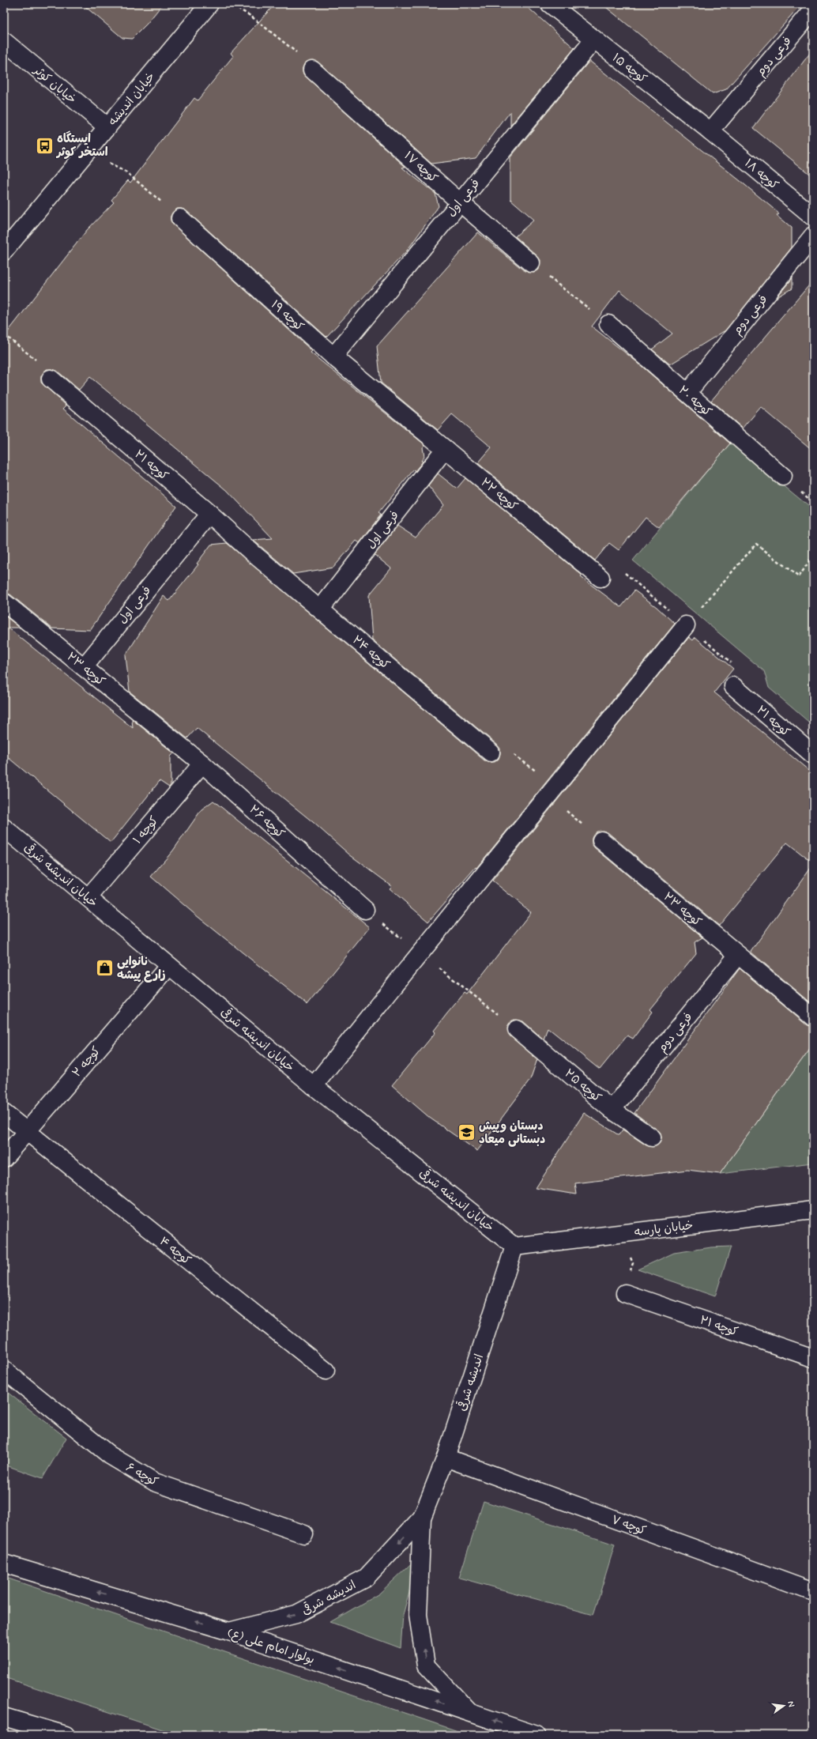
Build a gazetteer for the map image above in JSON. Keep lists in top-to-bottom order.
{
  "streets": {
    "street": [
      "فرعی دوم",
      "کوچه ۱۵",
      "خیابان کوثر",
      "خیابان اندیشه",
      "کوچه ۱۷",
      "کوچه ۱۸",
      "فرعی اول",
      "کوچه ۱۹",
      "کوچه ۲۰",
      "کوچه ۲۱",
      "کوچه ۲۲",
      "کوچه ۲۴",
      "کوچه ۲۳",
      "کوچه ۲۶",
      "کوچه ۱",
      "خیابان اندیشه شرقی",
      "کوچه ۲",
      "کوچه ۲۵",
      "خیابان پارسه",
      "کوچه ۴",
      "اندیشه شرقی",
      "کوچه ۶",
      "کوچه ۷",
      "بولوار امام علی (ع)"
    ]
  },
  "crossings": [
    ["فرعی دوم", "کوچه ۱۵"],
    ["فرعی دوم", "کوچه ۱۸"],
    ["فرعی دوم", "کوچه ۲۰"],
    ["فرعی دوم", "کوچه ۲۳"],
    ["فرعی دوم", "کوچه ۲۵"],
    ["کوچه ۱۵", "کوچه ۱۸"],
    ["کوچه ۱۵", "فرعی اول"],
    ["خیابان کوثر", "خیابان اندیشه"],
    ["کوچه ۱۷", "فرعی اول"],
    ["فرعی اول", "کوچه ۱۹"],
    ["فرعی اول", "کوچه ۲۱"],
    ["فرعی اول", "کوچه ۲۲"],
    ["فرعی اول", "کوچه ۲۴"],
    ["فرعی اول", "کوچه ۲۳"],
    ["کوچه ۱۹", "کوچه ۲۲"],
    ["کوچه ۲۱", "کوچه ۲۴"],
    ["کوچه ۲۳", "کوچه ۲۶"],
    ["کوچه ۲۶", "کوچه ۱"],
    ["کوچه ۱", "خیابان اندیشه شرقی"],
    ["خیابان اندیشه شرقی", "کوچه ۲"],
    ["خیابان اندیشه شرقی", "خیابان پارسه"],
    ["خیابان اندیشه شرقی", "اندیشه شرقی"],
    ["کوچه ۲", "کوچه ۴"],
    ["خیابان پارسه", "اندیشه شرقی"],
    ["اندیشه شرقی", "کوچه ۷"],
    ["اندیشه شرقی", "بولوار امام علی (ع)"]
  ],
  "one_way": ["بولوار امام علی (ع)"],
  "places": {
    "bus stop": ["ایستگاه استخر کوثر"],
    "shop": ["نانوایی زارع پیشه"],
    "school or university": ["دبستان وپیش دبستانی میعاد"]
  },
  "north": "right"
}
